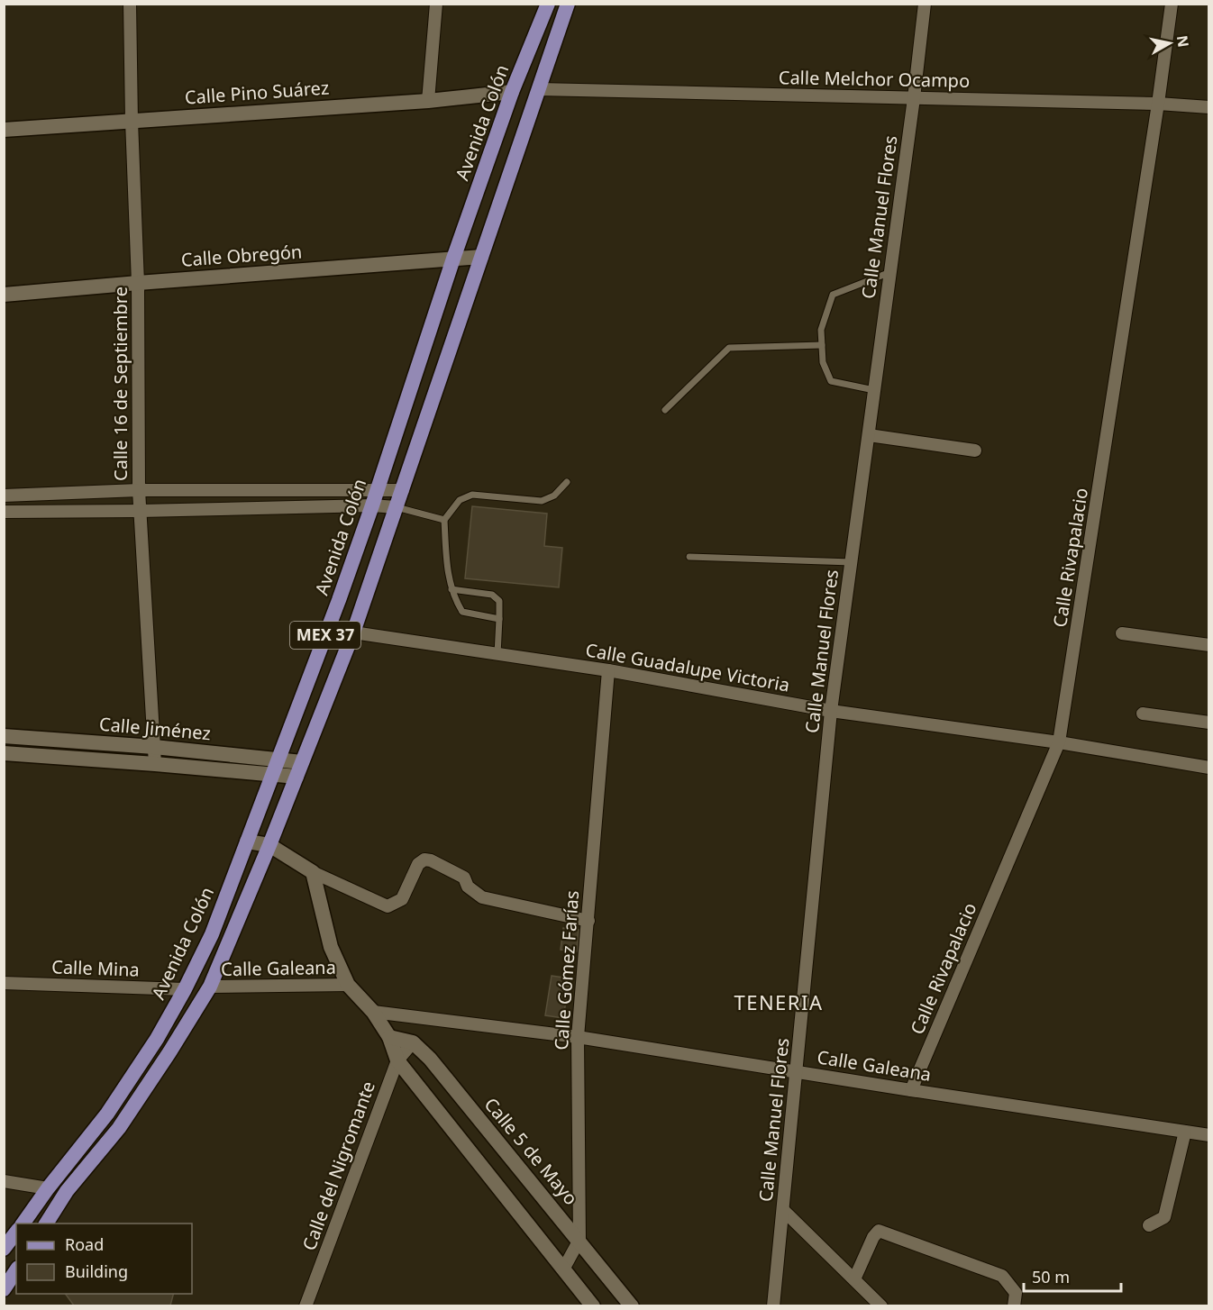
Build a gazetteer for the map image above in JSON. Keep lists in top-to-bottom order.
{
  "streets": {
    "main road": ["Avenida Colón", "MEX 37"],
    "street": [
      "Calle Melchor Ocampo",
      "Calle Pino Suárez",
      "Calle Manuel Flores",
      "Calle Obregón",
      "Calle 16 de Septiembre",
      "Calle Rivapalacio",
      "Calle Guadalupe Victoria",
      "Calle Jiménez",
      "Calle Mina",
      "Calle Galeana",
      "Calle Gómez Farías",
      "Calle 5 de Mayo",
      "Calle del Nigromante"
    ]
  },
  "crossings": [
    ["Calle Melchor Ocampo", "Calle Manuel Flores"],
    ["Calle Melchor Ocampo", "Calle Rivapalacio"],
    ["Calle Melchor Ocampo", "MEX 37"],
    ["Calle Pino Suárez", "Avenida Colón"],
    ["Calle Pino Suárez", "Calle 16 de Septiembre"],
    ["Avenida Colón", "Calle Obregón"],
    ["Avenida Colón", "Calle Jiménez"],
    ["Avenida Colón", "Calle Mina"],
    ["Calle Manuel Flores", "Calle Guadalupe Victoria"],
    ["Calle Manuel Flores", "Calle Galeana"],
    ["Calle Obregón", "Calle 16 de Septiembre"],
    ["Calle Obregón", "MEX 37"],
    ["Calle 16 de Septiembre", "Calle Jiménez"],
    ["Calle Rivapalacio", "Calle Guadalupe Victoria"],
    ["Calle Rivapalacio", "Calle Galeana"],
    ["MEX 37", "Calle Guadalupe Victoria"],
    ["MEX 37", "Calle Jiménez"],
    ["MEX 37", "Calle Galeana"],
    ["Calle Guadalupe Victoria", "Calle Gómez Farías"],
    ["Calle Galeana", "Calle Gómez Farías"],
    ["Calle Gómez Farías", "Calle 5 de Mayo"],
    ["Calle 5 de Mayo", "Calle del Nigromante"]
  ],
  "districts": ["TENERIA"],
  "legend": ["Road", "Building"],
  "scale_bar": "50 m",
  "north": "right"
}
